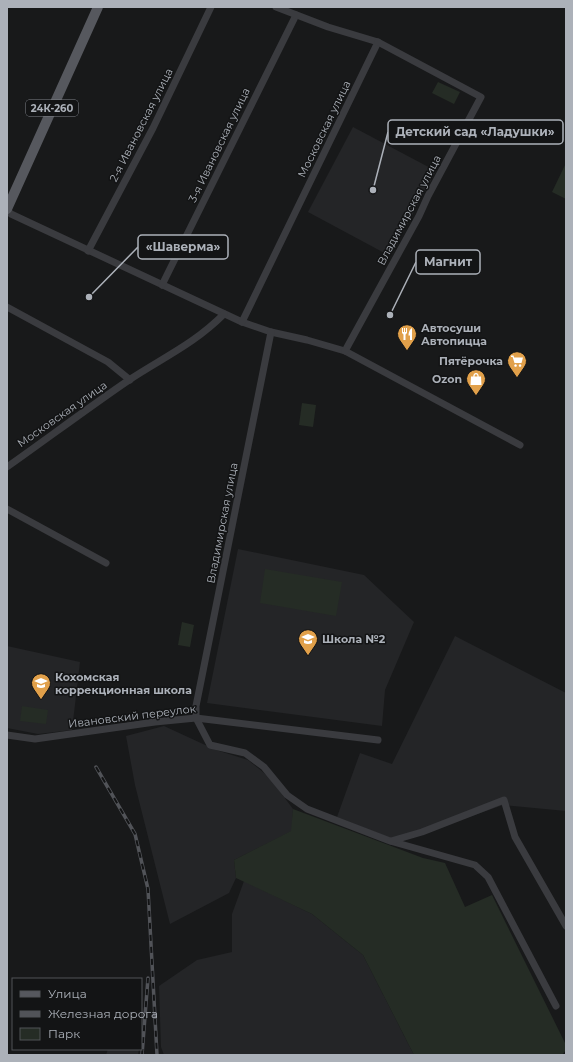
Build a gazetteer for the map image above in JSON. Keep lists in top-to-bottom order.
{
  "streets": {
    "main road": ["24К-260"],
    "street": [
      "2-я Ивановская улица",
      "Московская улица",
      "3-я Ивановская улица",
      "Владимирская улица",
      "Ивановский переулок"
    ]
  },
  "crossings": [
    ["Московская улица", "Владимирская улица"],
    ["Владимирская улица", "Ивановский переулок"]
  ],
  "places": {
    "other": ["Детский сад «Ладушки»", "«Шаверма»", "Магнит"],
    "restaurant": ["Автосуши Автопицца"],
    "supermarket": ["Пятёрочка"],
    "shop": ["Ozon"],
    "school or university": ["Школа №2", "Кохомская коррекционная школа"]
  },
  "legend": ["Улица", "Железная дорога", "Парк"]
}
